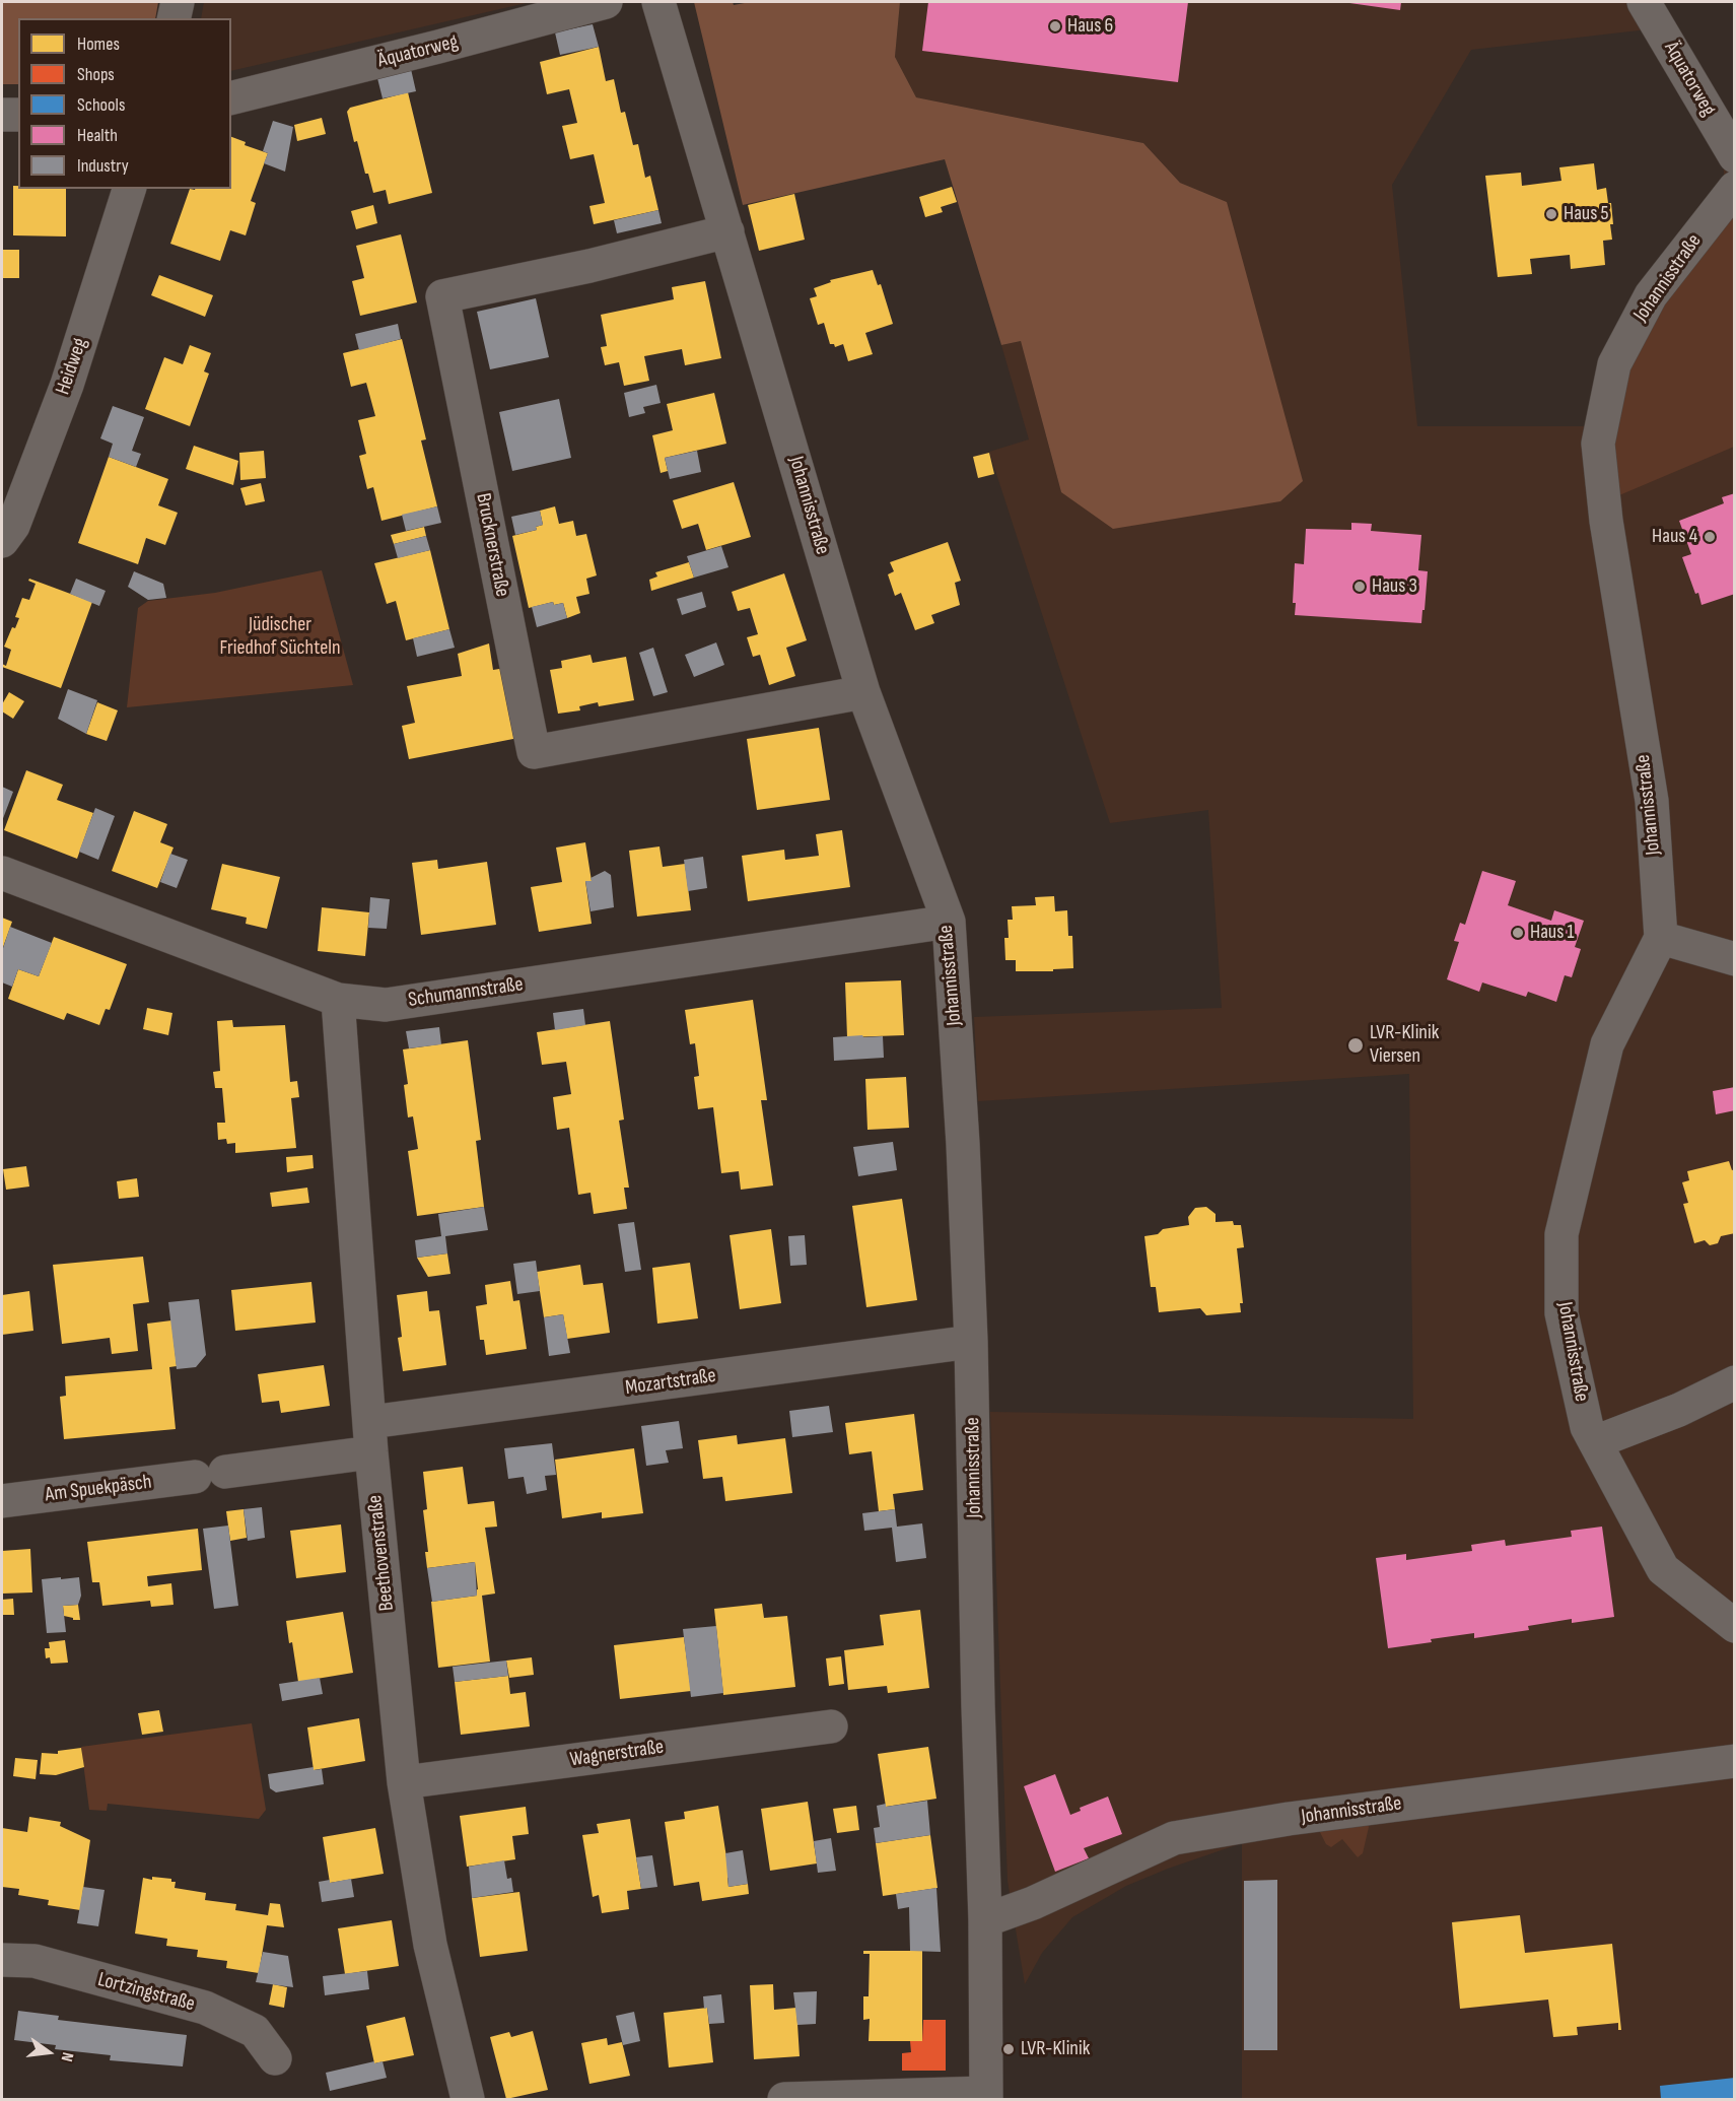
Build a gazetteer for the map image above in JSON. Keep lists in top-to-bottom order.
{
  "streets": {
    "street": [
      "Äquatorweg",
      "Johannisstraße",
      "Heidweg",
      "Brucknerstraße",
      "Schumannstraße",
      "Mozartstraße",
      "Am Spuekpäsch",
      "Beethovenstraße",
      "Wagnerstraße",
      "Lortzingstraße"
    ]
  },
  "crossings": [
    ["Johannisstraße", "Brucknerstraße"],
    ["Johannisstraße", "Schumannstraße"],
    ["Johannisstraße", "Mozartstraße"],
    ["Schumannstraße", "Beethovenstraße"],
    ["Mozartstraße", "Am Spuekpäsch"],
    ["Mozartstraße", "Beethovenstraße"],
    ["Am Spuekpäsch", "Beethovenstraße"],
    ["Beethovenstraße", "Wagnerstraße"]
  ],
  "parks": ["Jüdischer Friedhof Süchteln"],
  "places": [
    "Haus 6",
    "Haus 5",
    "Haus 4",
    "Haus 3",
    "Haus 1",
    "LVR-Klinik Viersen",
    "LVR-Klinik"
  ],
  "legend": [
    "Homes",
    "Shops",
    "Schools",
    "Health",
    "Industry"
  ],
  "north": "right"
}
